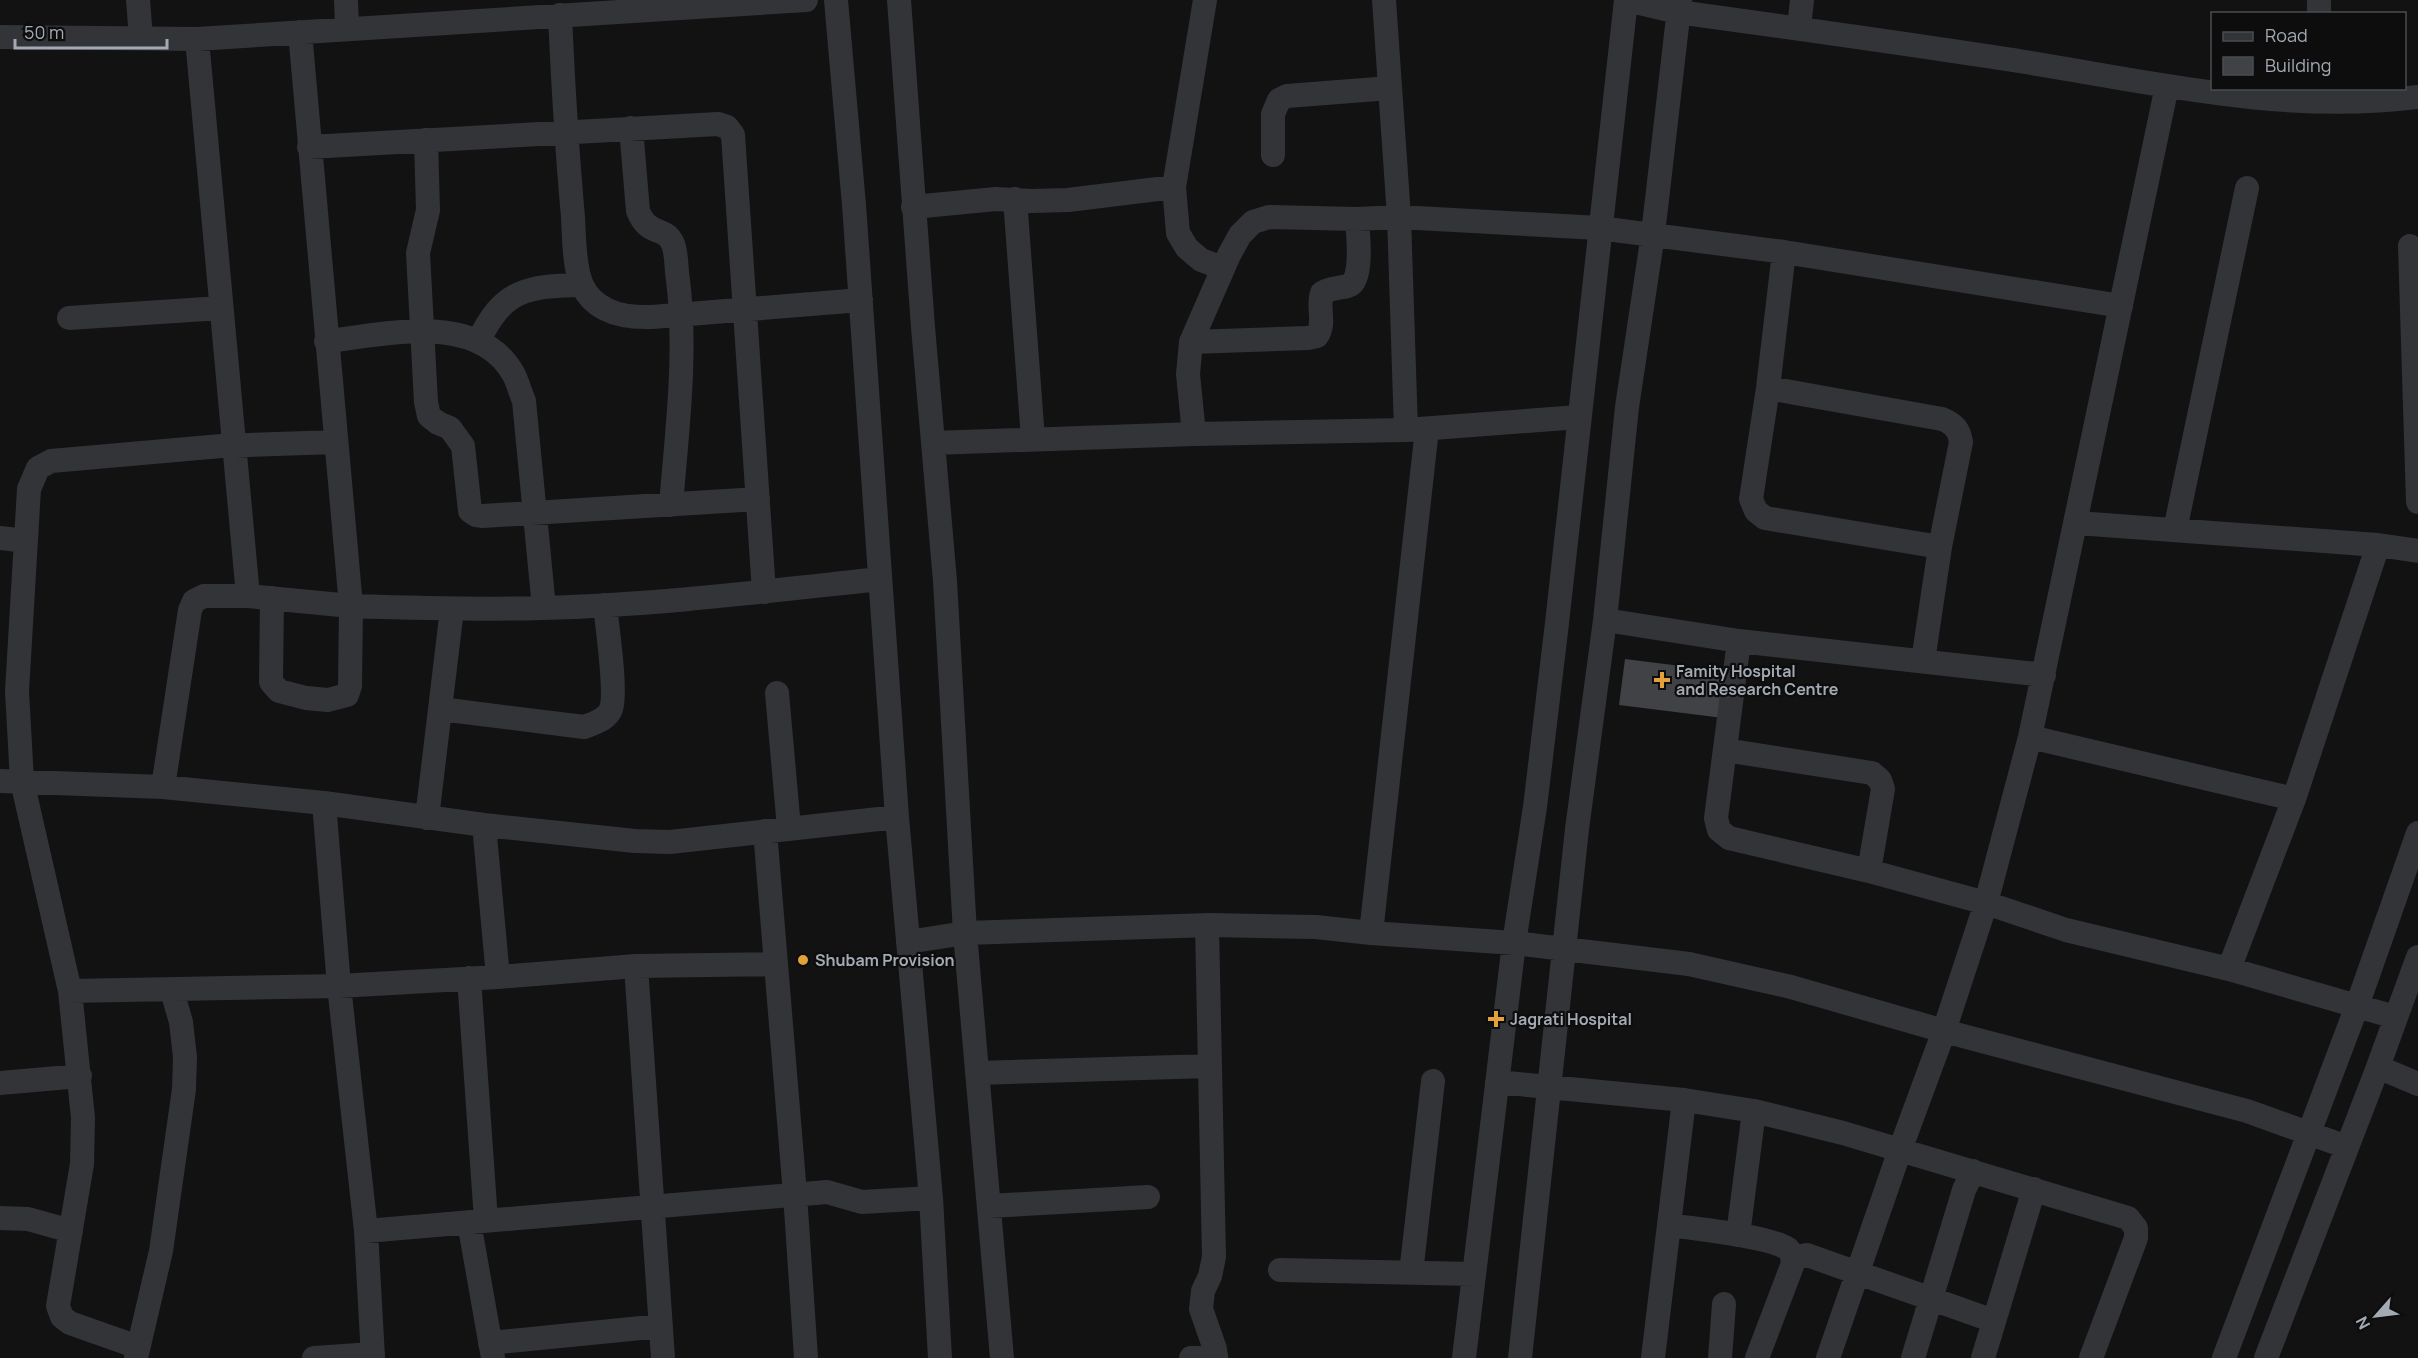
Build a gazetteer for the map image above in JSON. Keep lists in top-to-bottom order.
{
  "places": {
    "health": ["Famity Hospital and Research Centre", "Jagrati Hospital"],
    "other": ["Shubam Provision"]
  },
  "legend": ["Road", "Building"],
  "scale_bar": "50 m",
  "north": "bottom left"
}
